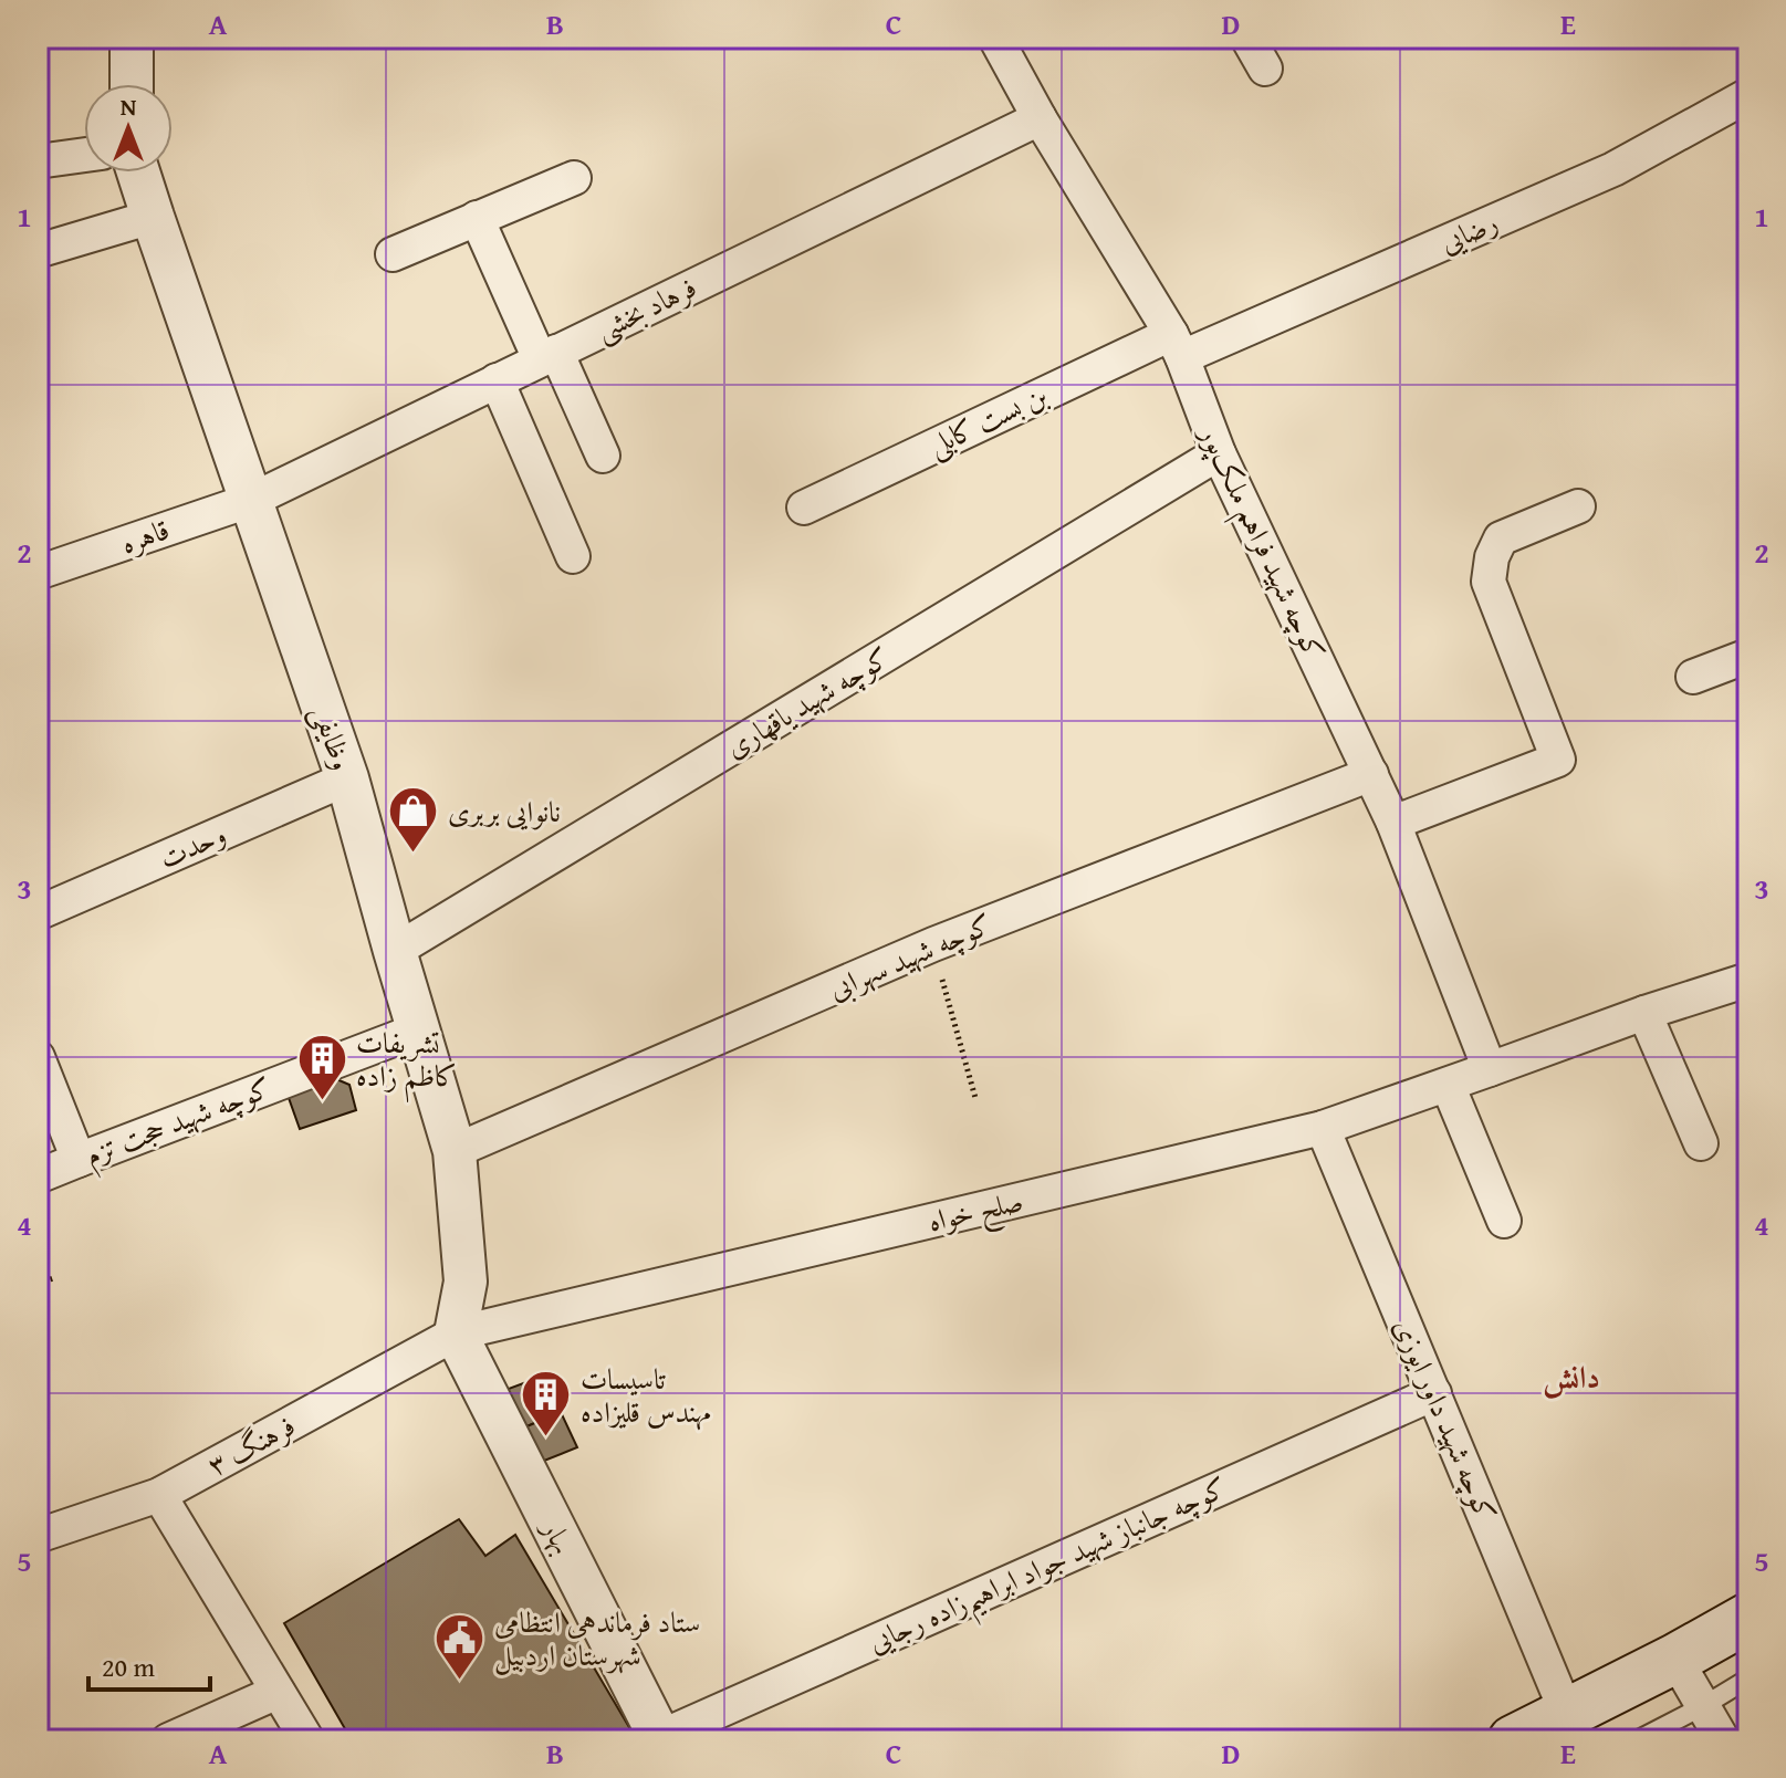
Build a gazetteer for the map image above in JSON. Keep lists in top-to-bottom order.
{
  "streets": {
    "street": [
      "رضایی",
      "فرهاد بخشی",
      "بن بست کابلی",
      "قاهره",
      "کوچه شهید فراهم ملک‌پور",
      "کوچه شهید یاقهاری",
      "وظایفی",
      "وحدت",
      "کوچه شهید سهرابی",
      "کوچه شهید حجت تزم",
      "صلح خواه",
      "کوچه شهید داور ایوزی",
      "فرهنگ ۳",
      "بهار",
      "کوچه جانباز شهید جواد ابراهیم‌زاده رجایی"
    ]
  },
  "crossings": [
    ["رضایی", "بن بست کابلی"],
    ["رضایی", "کوچه شهید فراهم ملک‌پور"],
    ["فرهاد بخشی", "قاهره"],
    ["فرهاد بخشی", "کوچه شهید فراهم ملک‌پور"],
    ["فرهاد بخشی", "وظایفی"],
    ["بن بست کابلی", "کوچه شهید فراهم ملک‌پور"],
    ["قاهره", "وظایفی"],
    ["کوچه شهید فراهم ملک‌پور", "کوچه شهید یاقهاری"],
    ["کوچه شهید فراهم ملک‌پور", "کوچه شهید سهرابی"],
    ["کوچه شهید فراهم ملک‌پور", "صلح خواه"],
    ["کوچه شهید یاقهاری", "وظایفی"],
    ["وظایفی", "وحدت"],
    ["وظایفی", "کوچه شهید سهرابی"],
    ["وظایفی", "کوچه شهید حجت تزم"],
    ["وظایفی", "صلح خواه"],
    ["وظایفی", "فرهنگ ۳"],
    ["وظایفی", "بهار"],
    ["صلح خواه", "کوچه شهید داور ایوزی"],
    ["صلح خواه", "فرهنگ ۳"],
    ["صلح خواه", "بهار"],
    ["کوچه شهید داور ایوزی", "کوچه جانباز شهید جواد ابراهیم‌زاده رجایی"],
    ["فرهنگ ۳", "بهار"],
    ["بهار", "کوچه جانباز شهید جواد ابراهیم‌زاده رجایی"]
  ],
  "districts": ["دانش"],
  "places": {
    "shop": ["نانوایی بربری"],
    "building": ["تشریفات کاظم زاده", "تاسیسات مهندس قلیزاده"],
    "public building": ["ستاد فرماندهی انتظامی شهرستان اردبیل"]
  },
  "scale_bar": "20 m",
  "north": "top",
  "grid": {
    "columns": [
      "A",
      "B",
      "C",
      "D",
      "E"
    ],
    "rows": [
      "1",
      "2",
      "3",
      "4",
      "5"
    ]
  }
}
